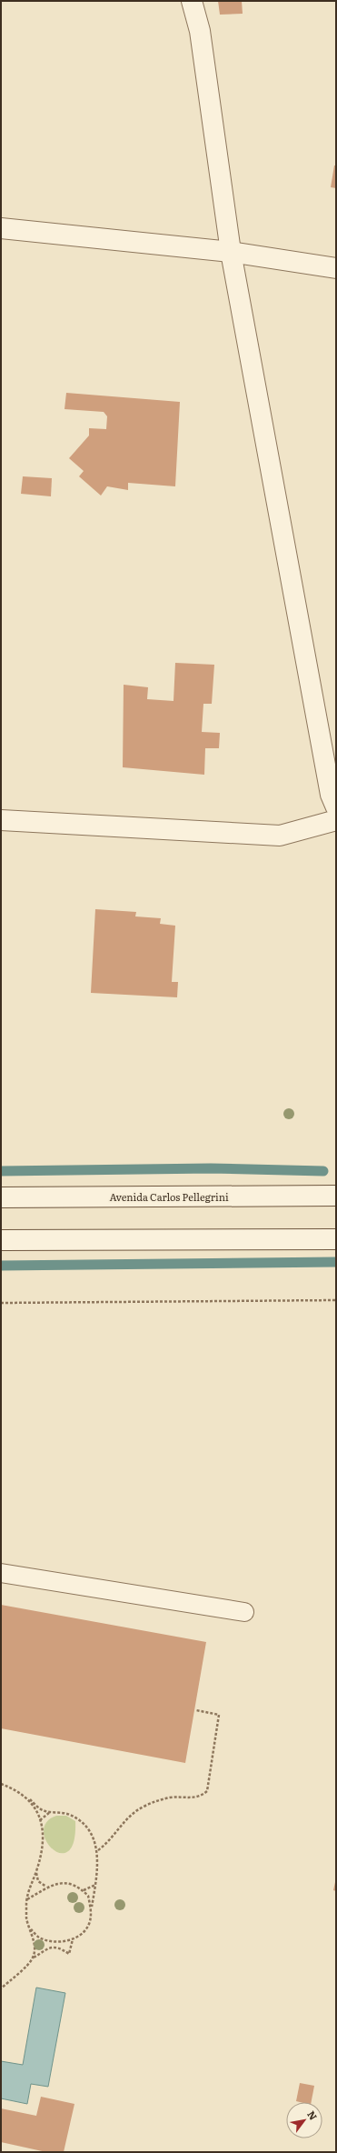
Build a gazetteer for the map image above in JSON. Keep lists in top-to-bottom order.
{
  "streets": {
    "street": ["Avenida Carlos Pellegrini"]
  },
  "north": "top right"
}
